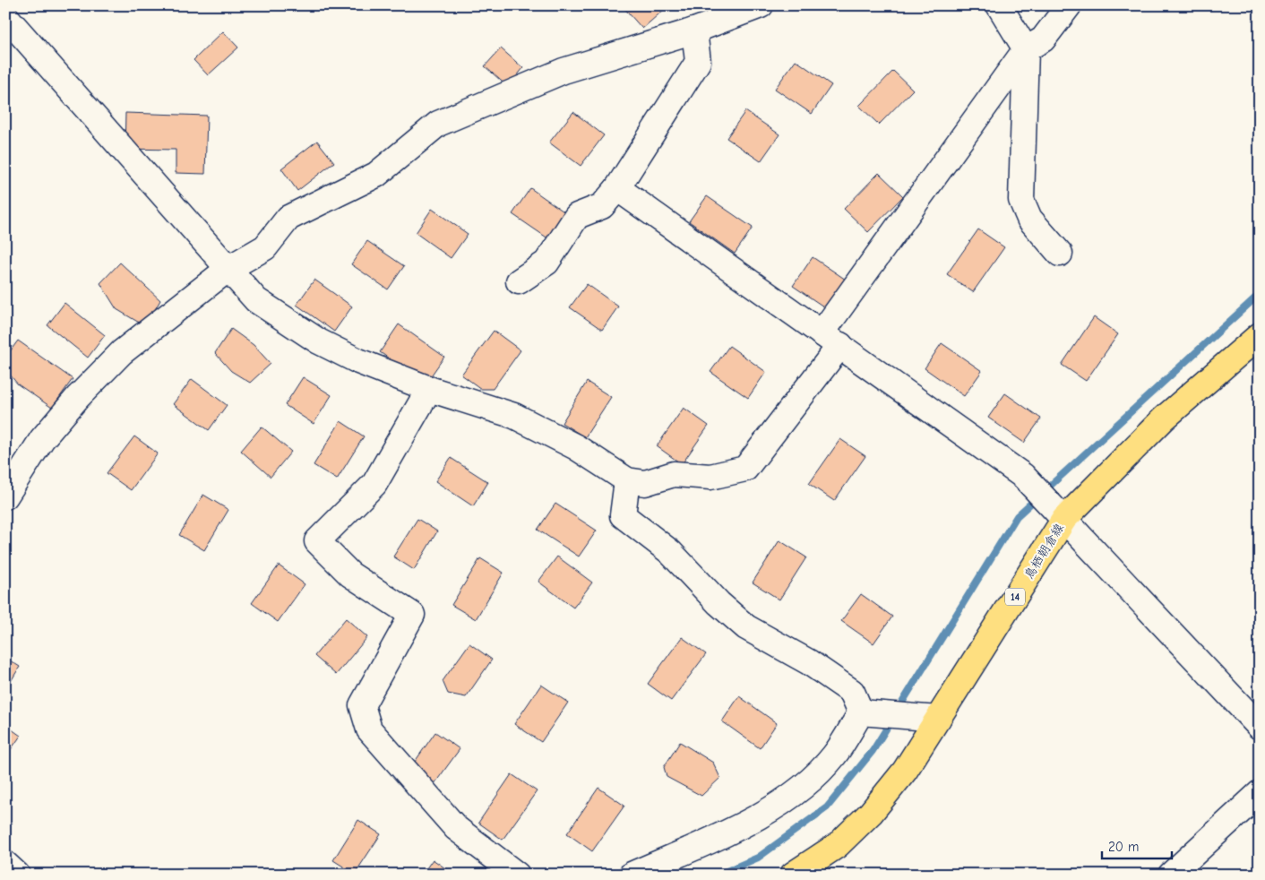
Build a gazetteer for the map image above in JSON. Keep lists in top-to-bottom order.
{
  "streets": {
    "main road": ["鳥栖朝倉線", "14"]
  },
  "scale_bar": "20 m"
}
